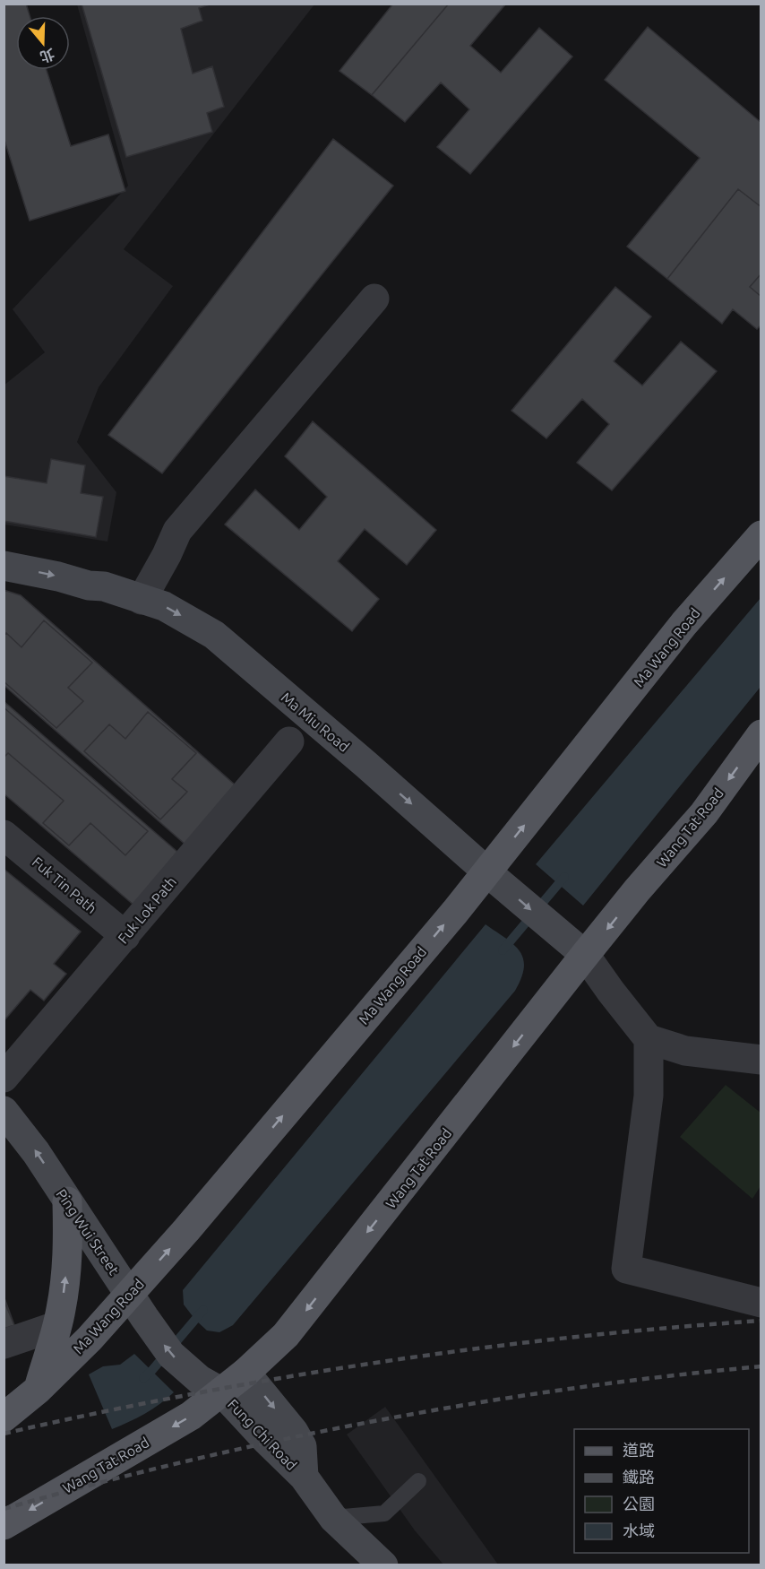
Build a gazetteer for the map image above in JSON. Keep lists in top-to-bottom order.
{
  "streets": {
    "main road": [
      "Ma Wang Road",
      "Ma Miu Road",
      "Wang Tat Road",
      "Ping Wui Street",
      "Fung Chi Road"
    ],
    "street": ["Fuk Tin Path", "Fuk Lok Path"]
  },
  "crossings": [
    ["Ma Wang Road", "Ma Miu Road"],
    ["Ma Wang Road", "Ping Wui Street"],
    ["Ma Miu Road", "Wang Tat Road"],
    ["Wang Tat Road", "Ping Wui Street"],
    ["Wang Tat Road", "Fung Chi Road"],
    ["Fuk Tin Path", "Fuk Lok Path"],
    ["Ping Wui Street", "Fung Chi Road"]
  ],
  "one_way": [
    "Ma Wang Road",
    "Ma Miu Road",
    "Wang Tat Road",
    "Ping Wui Street"
  ],
  "legend": [
    "道路",
    "鐵路",
    "公園",
    "水域"
  ],
  "north": "bottom"
}
